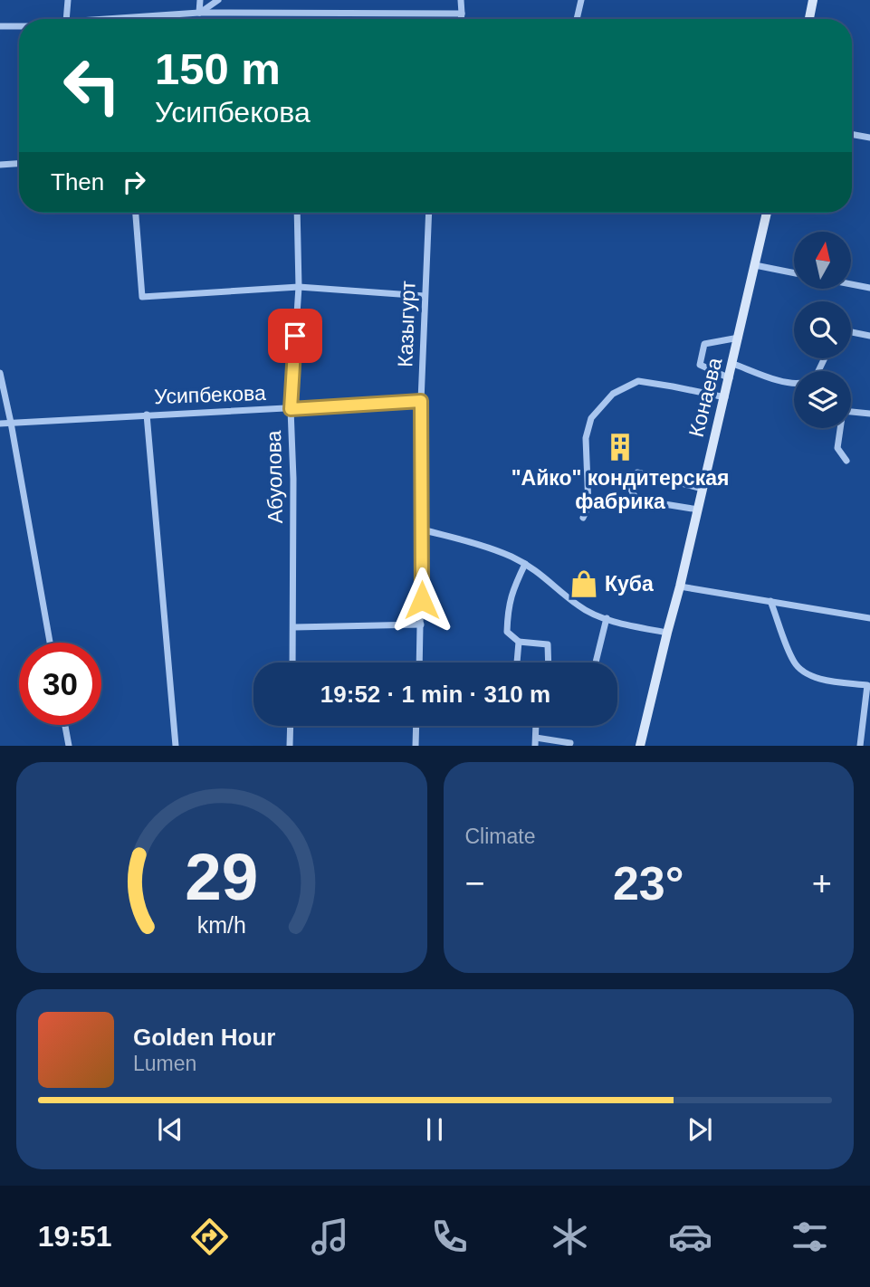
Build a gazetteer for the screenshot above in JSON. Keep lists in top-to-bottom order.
{
  "streets": {
    "main road": ["Конаева"],
    "street": ["Казыгурт", "Усипбекова", "Абуолова"]
  },
  "crossings": [
    ["Казыгурт", "Усипбекова"],
    ["Усипбекова", "Абуолова"]
  ],
  "places": {
    "building": ["\"Айко\" кондитерская фабрика"],
    "shop": ["Куба"]
  },
  "north": "top",
  "page": {
    "turn": ["150 m", "Усипбекова"],
    "then": "Then",
    "limit": "30",
    "trip": "19:52 · 1 min · 310 m",
    "tile": "Climate",
    "heat": ["−", "23°", "+"],
    "song": ["Golden Hour", "Lumen"],
    "tabs": "19:51",
    "gauge": ["29", "km/h"]
  }
}
